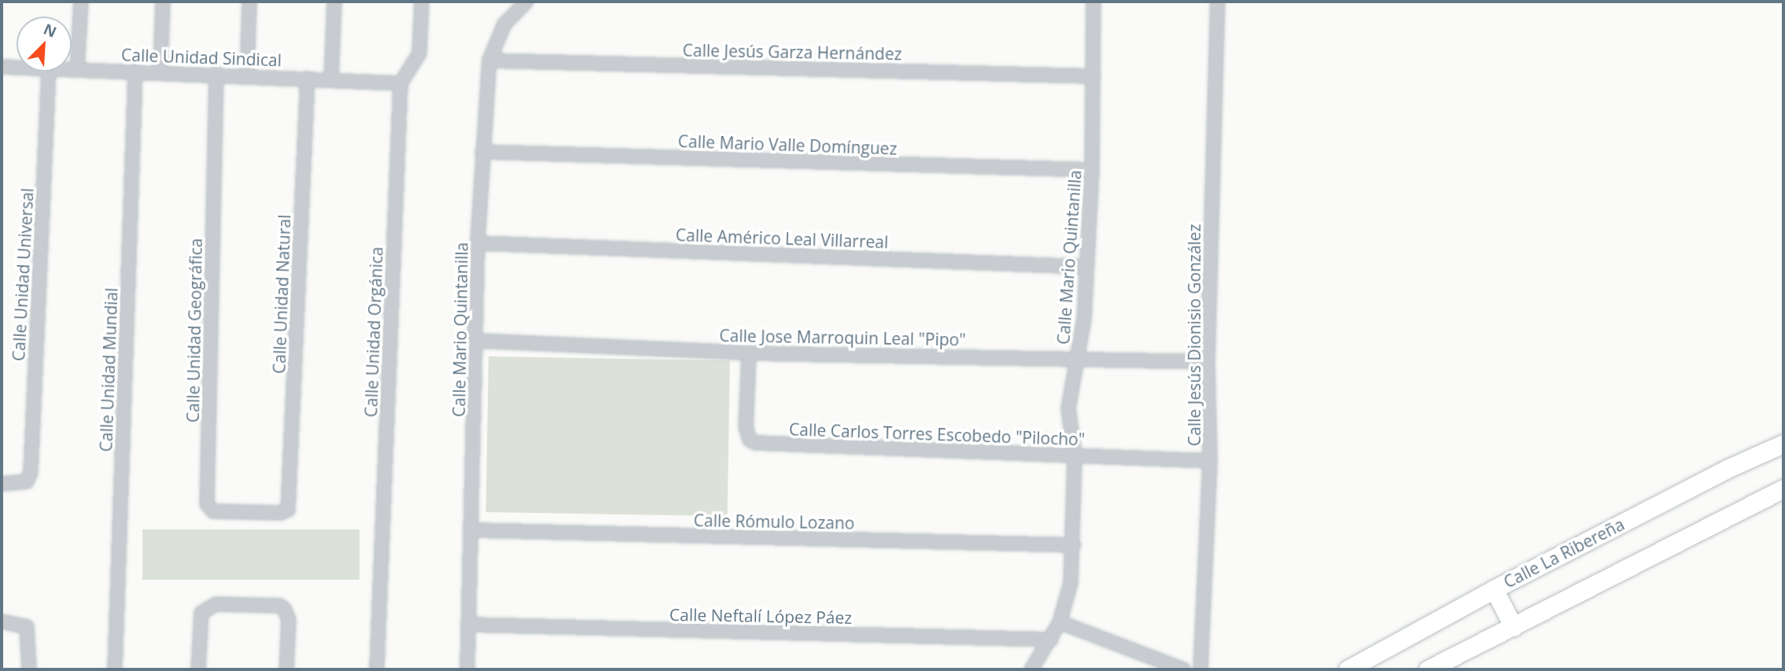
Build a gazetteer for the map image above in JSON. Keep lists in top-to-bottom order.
{
  "streets": {
    "street": [
      "Calle Jesús Garza Hernández",
      "Calle Unidad Sindical",
      "Calle Mario Valle Domínguez",
      "Calle Américo Leal Villarreal",
      "Calle Mario Quintanilla",
      "Calle Unidad Universal",
      "Calle Unidad Natural",
      "Calle Unidad Geográfica",
      "Calle Unidad Orgánica",
      "Calle Jesús Dionisio González",
      "Calle Jose Marroquin Leal \"Pipo\"",
      "Calle Unidad Mundial",
      "Calle Carlos Torres Escobedo \"Pilocho\"",
      "Calle Rómulo Lozano",
      "Calle La Ribereña",
      "Calle Neftalí López Páez"
    ]
  },
  "crossings": [
    ["Calle Jesús Garza Hernández", "Calle Mario Quintanilla"],
    ["Calle Unidad Sindical", "Calle Unidad Natural"],
    ["Calle Unidad Sindical", "Calle Unidad Geográfica"],
    ["Calle Unidad Sindical", "Calle Unidad Orgánica"],
    ["Calle Unidad Sindical", "Calle Unidad Mundial"],
    ["Calle Mario Valle Domínguez", "Calle Mario Quintanilla"],
    ["Calle Américo Leal Villarreal", "Calle Mario Quintanilla"],
    ["Calle Mario Quintanilla", "Calle Jose Marroquin Leal \"Pipo\""],
    ["Calle Mario Quintanilla", "Calle Carlos Torres Escobedo \"Pilocho\""],
    ["Calle Mario Quintanilla", "Calle Rómulo Lozano"],
    ["Calle Mario Quintanilla", "Calle Neftalí López Páez"],
    ["Calle Unidad Natural", "Calle Unidad Geográfica"],
    ["Calle Jesús Dionisio González", "Calle Jose Marroquin Leal \"Pipo\""],
    ["Calle Jesús Dionisio González", "Calle Carlos Torres Escobedo \"Pilocho\""],
    ["Calle Jose Marroquin Leal \"Pipo\"", "Calle Carlos Torres Escobedo \"Pilocho\""]
  ],
  "north": "top right"
}
